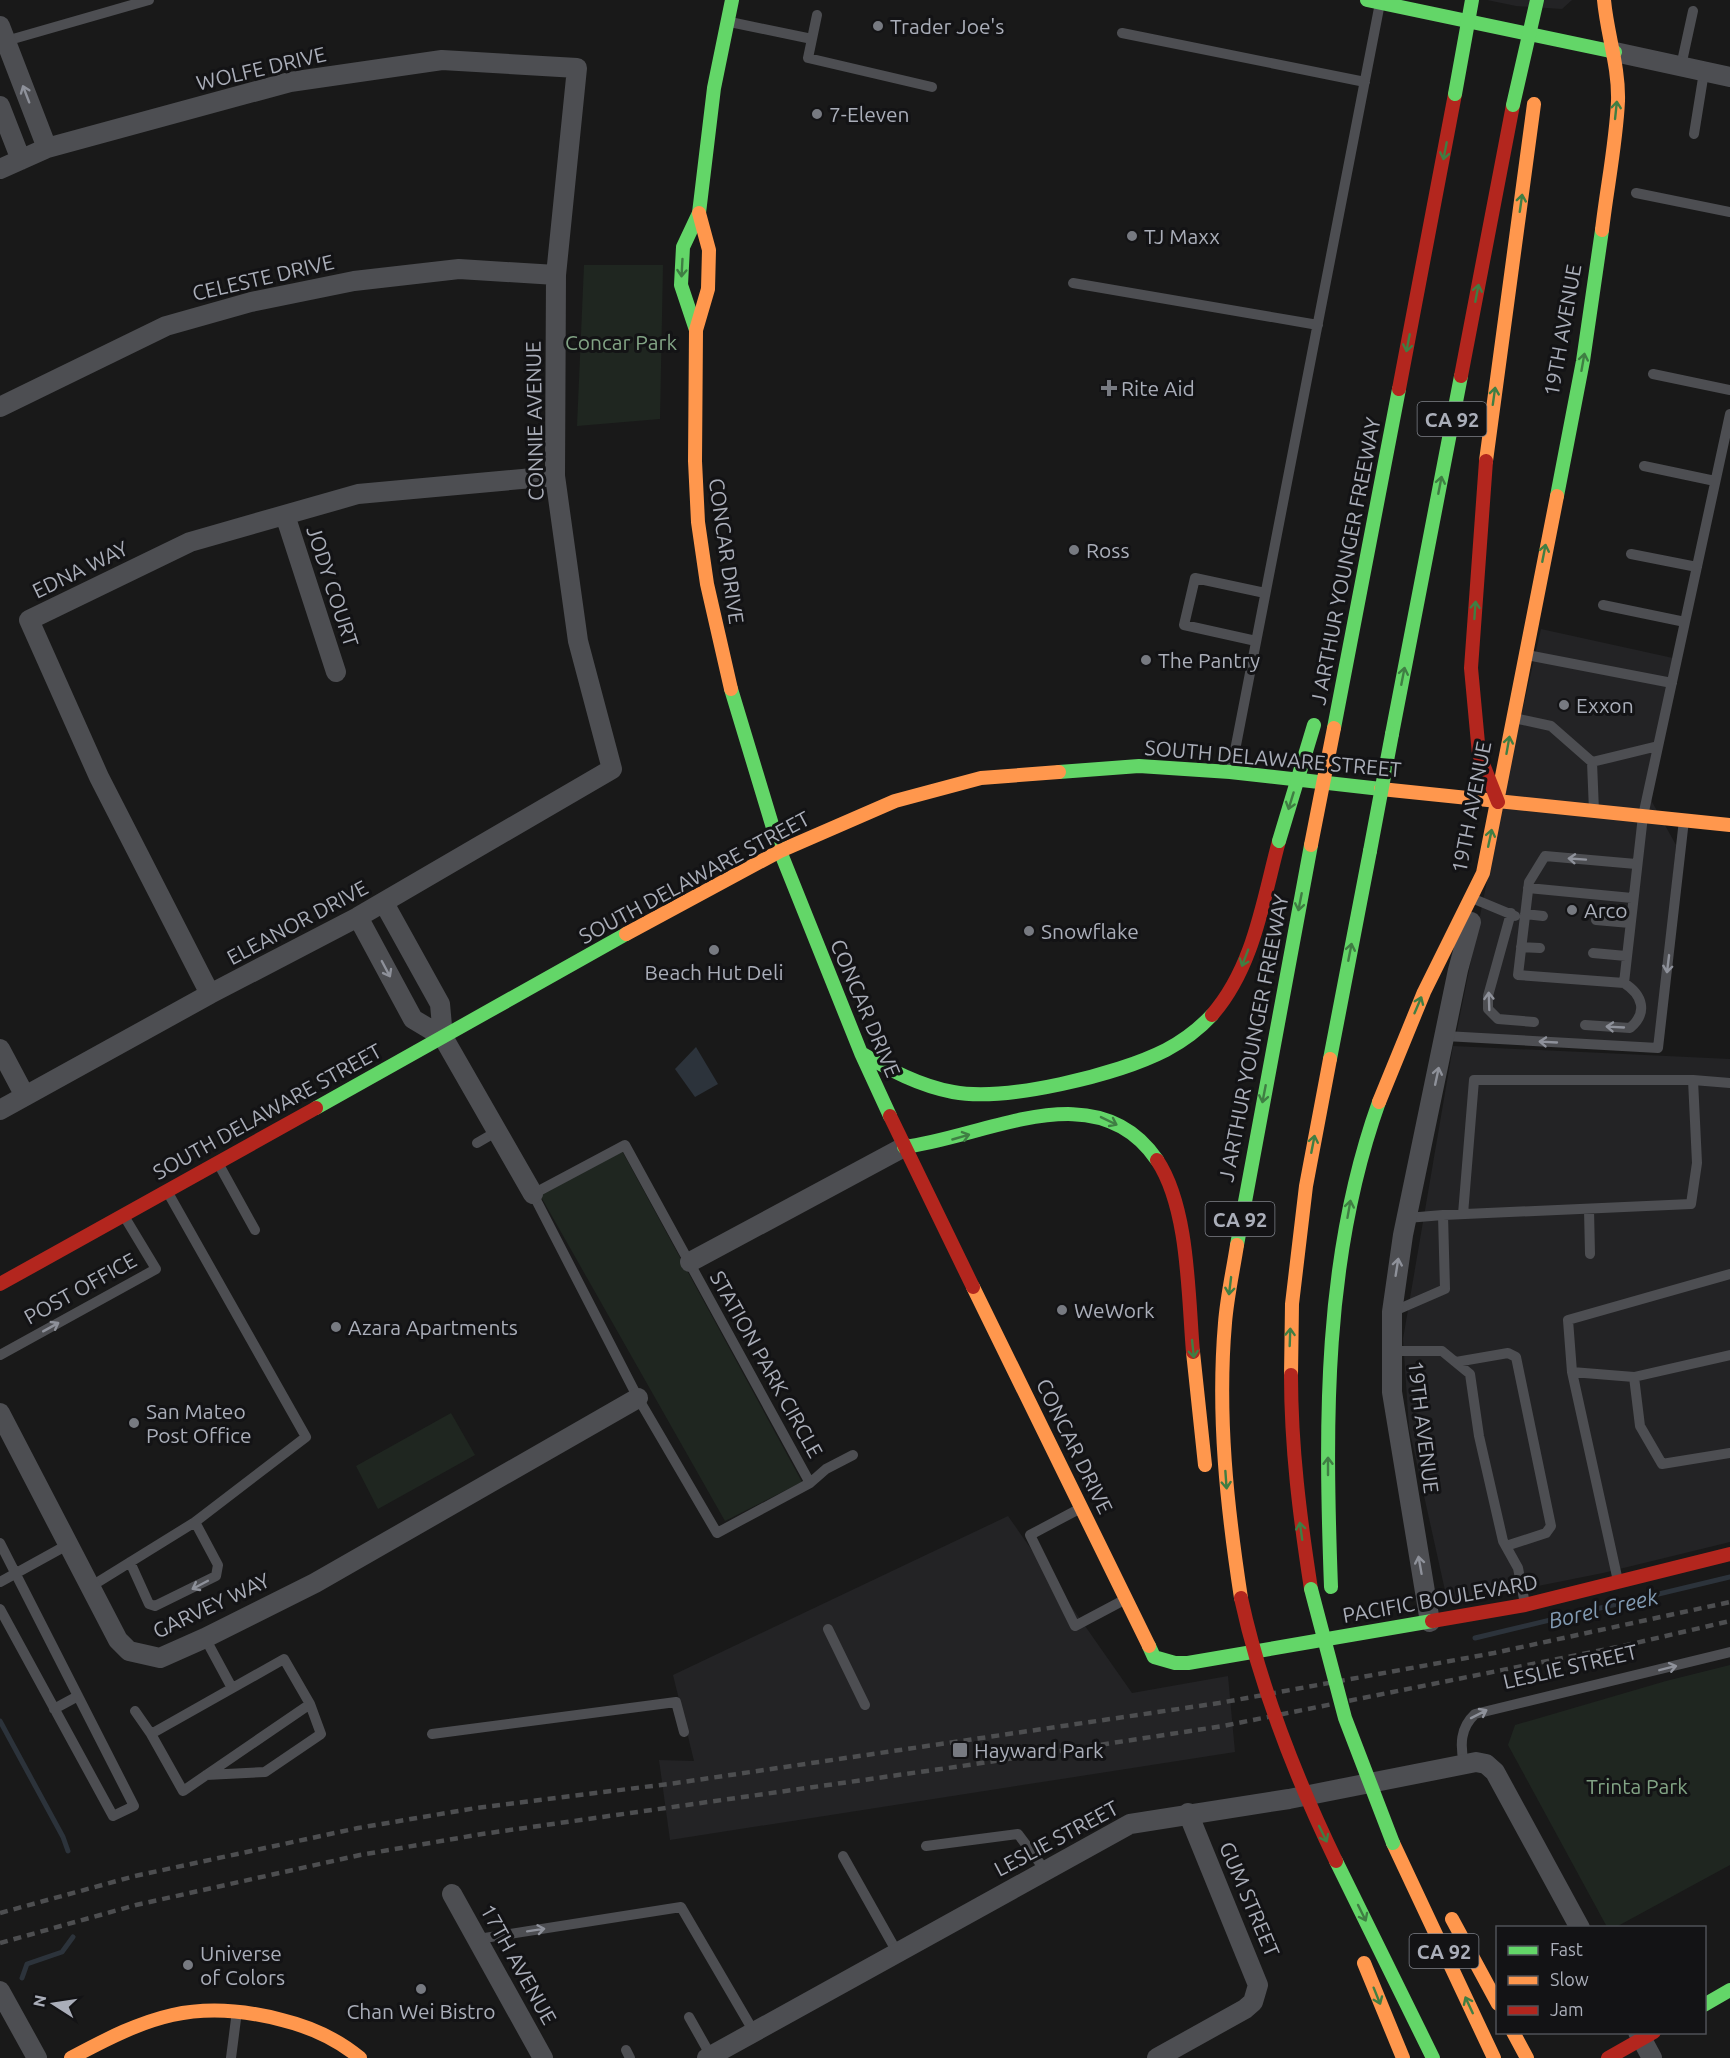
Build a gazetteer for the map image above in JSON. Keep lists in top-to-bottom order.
{
  "streets": {
    "main road": [
      "19TH AVENUE",
      "CA 92",
      "CONCAR DRIVE",
      "J ARTHUR YOUNGER FREEWAY",
      "SOUTH DELAWARE STREET",
      "PACIFIC BOULEVARD"
    ],
    "street": [
      "WOLFE DRIVE",
      "CELESTE DRIVE",
      "CONNIE AVENUE",
      "EDNA WAY",
      "JODY COURT",
      "ELEANOR DRIVE",
      "GARVEY WAY",
      "LESLIE STREET",
      "GUM STREET",
      "17TH AVENUE"
    ],
    "lane": ["POST OFFICE", "STATION PARK CIRCLE"]
  },
  "crossings": [
    ["WOLFE DRIVE", "CONNIE AVENUE"],
    ["CELESTE DRIVE", "CONNIE AVENUE"],
    ["19TH AVENUE", "SOUTH DELAWARE STREET"],
    ["19TH AVENUE", "PACIFIC BOULEVARD"],
    ["CONNIE AVENUE", "EDNA WAY"],
    ["CONNIE AVENUE", "ELEANOR DRIVE"],
    ["CONCAR DRIVE", "SOUTH DELAWARE STREET"],
    ["CONCAR DRIVE", "PACIFIC BOULEVARD"],
    ["EDNA WAY", "JODY COURT"],
    ["EDNA WAY", "ELEANOR DRIVE"],
    ["SOUTH DELAWARE STREET", "POST OFFICE"],
    ["STATION PARK CIRCLE", "GARVEY WAY"],
    ["LESLIE STREET", "GUM STREET"]
  ],
  "water": ["Borel Creek"],
  "parks": ["Concar Park", "Trinta Park"],
  "places": {
    "other": [
      "Trader Joe's",
      "7-Eleven",
      "TJ Maxx",
      "Ross",
      "The Pantry",
      "Exxon",
      "Arco",
      "Snowflake",
      "Beach Hut Deli",
      "WeWork",
      "Azara Apartments",
      "San Mateo Post Office",
      "Universe of Colors",
      "Chan Wei Bistro"
    ],
    "health": ["Rite Aid"],
    "transit": ["Hayward Park"]
  },
  "legend": ["Fast", "Slow", "Jam"],
  "north": "left"
}
